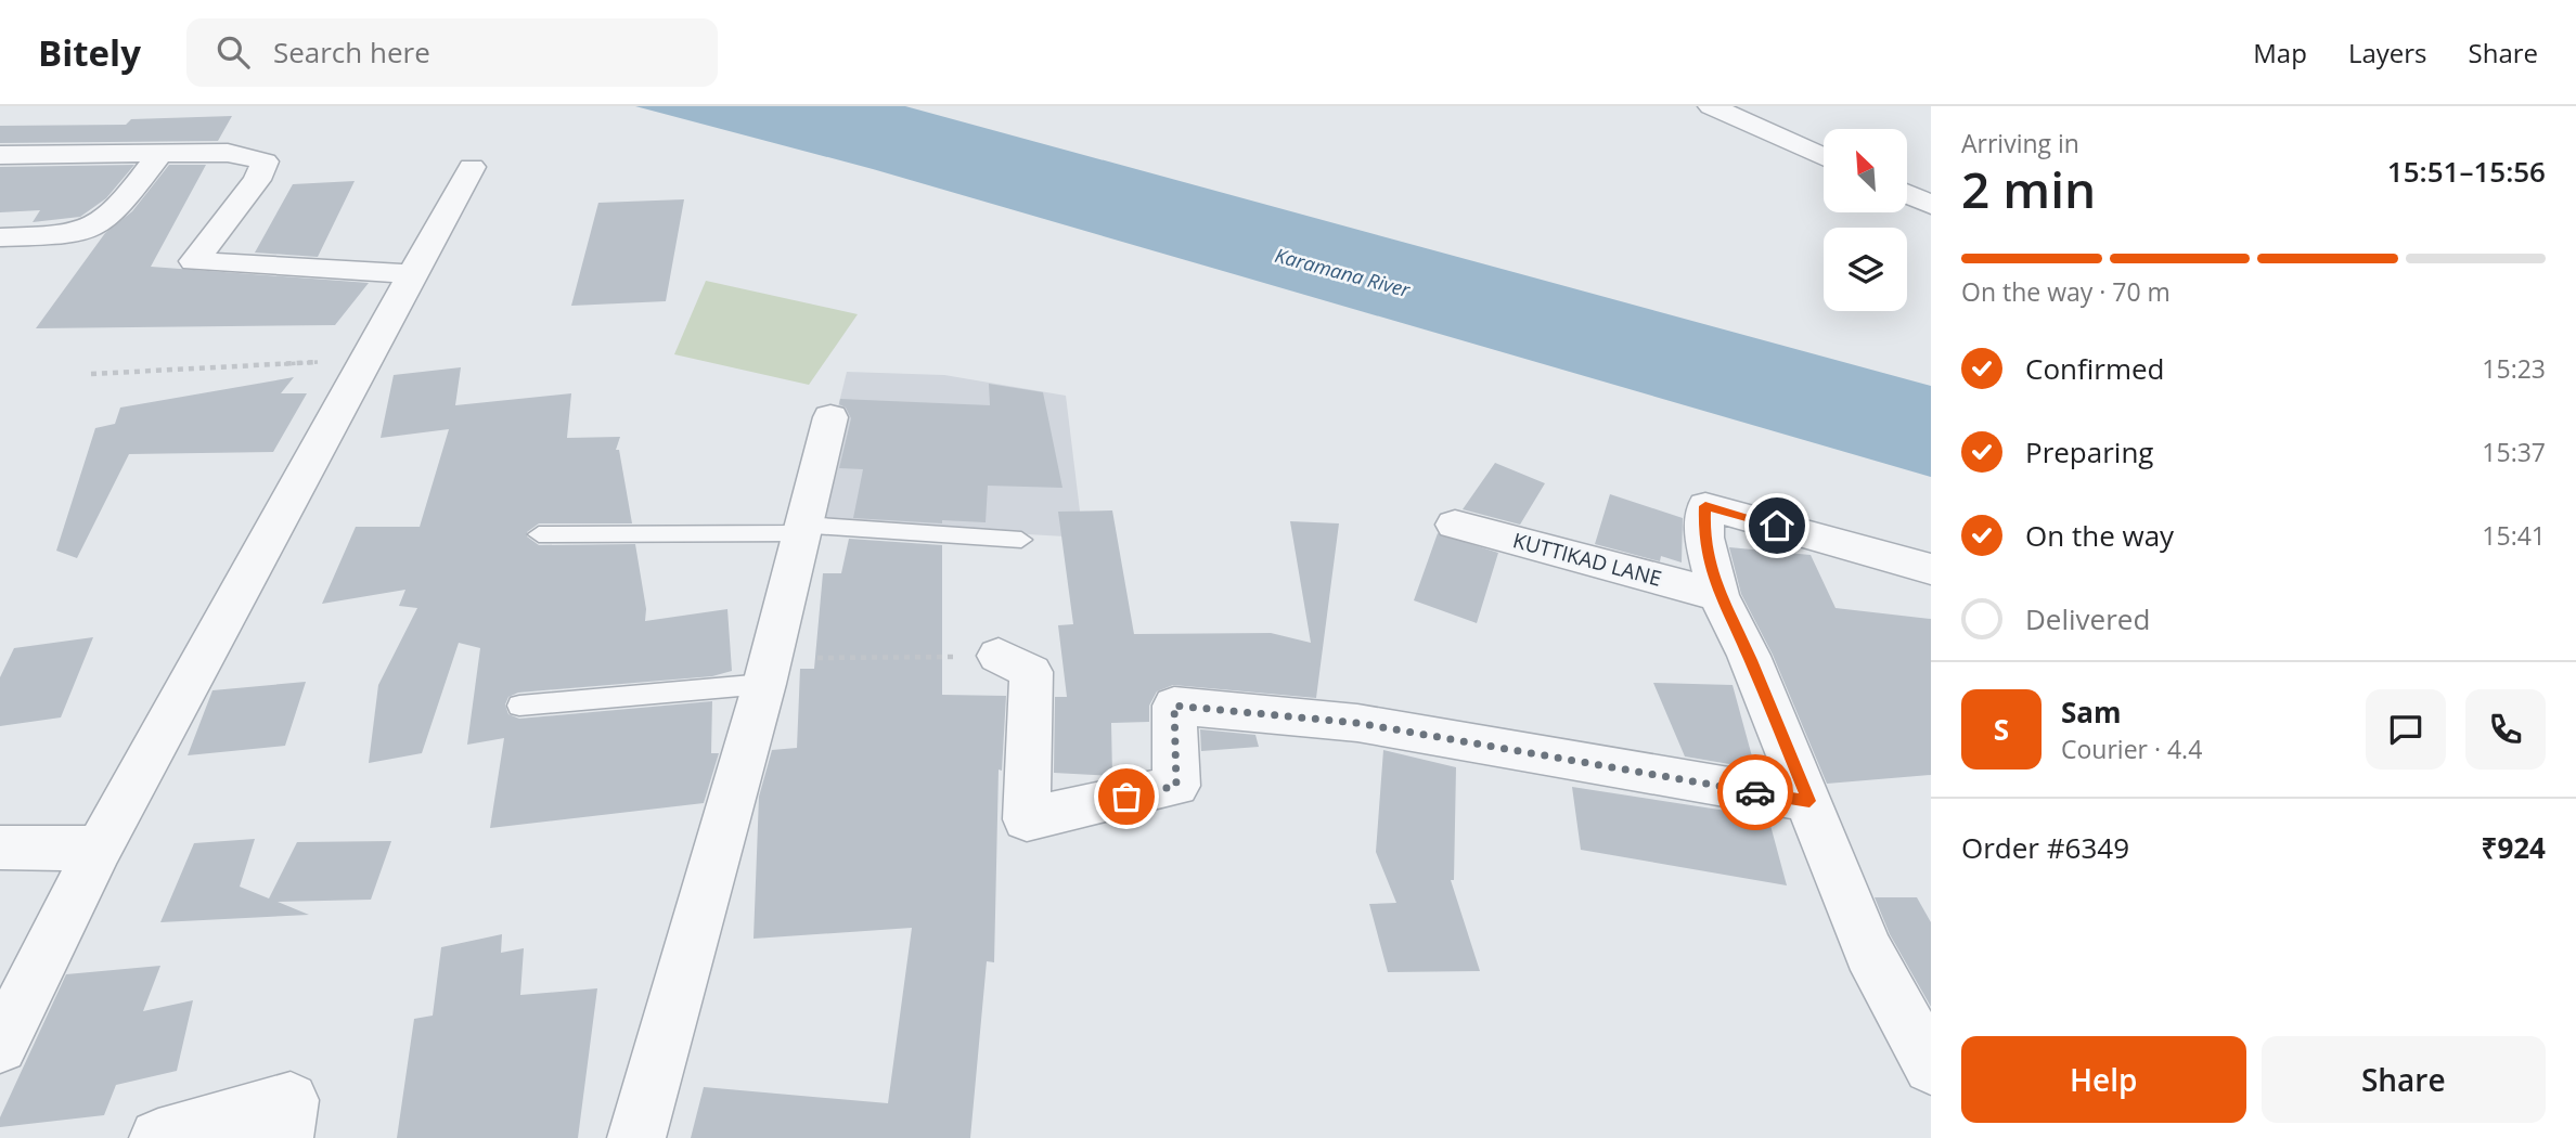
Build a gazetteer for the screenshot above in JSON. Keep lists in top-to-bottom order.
{
  "streets": {
    "street": ["KUTTIKAD LANE"]
  },
  "water": ["Karamana River"],
  "north": "top left",
  "page": {
    "header": "Bitely",
    "search": "Search here",
    "nav": ["Map", "Layers", "Share"],
    "heading": ["2 min", "Arriving in", "15:51–15:56"],
    "panel": [
      "Sam",
      "Courier · 4.4",
      "Order #6349",
      "₹924"
    ],
    "bar": "On the way · 70 m",
    "list": [
      ["Confirmed", "15:23"],
      ["Preparing", "15:37"],
      ["On the way", "15:41"],
      "Delivered"
    ],
    "round": "S",
    "buttons": ["Help", "Share"]
  }
}
